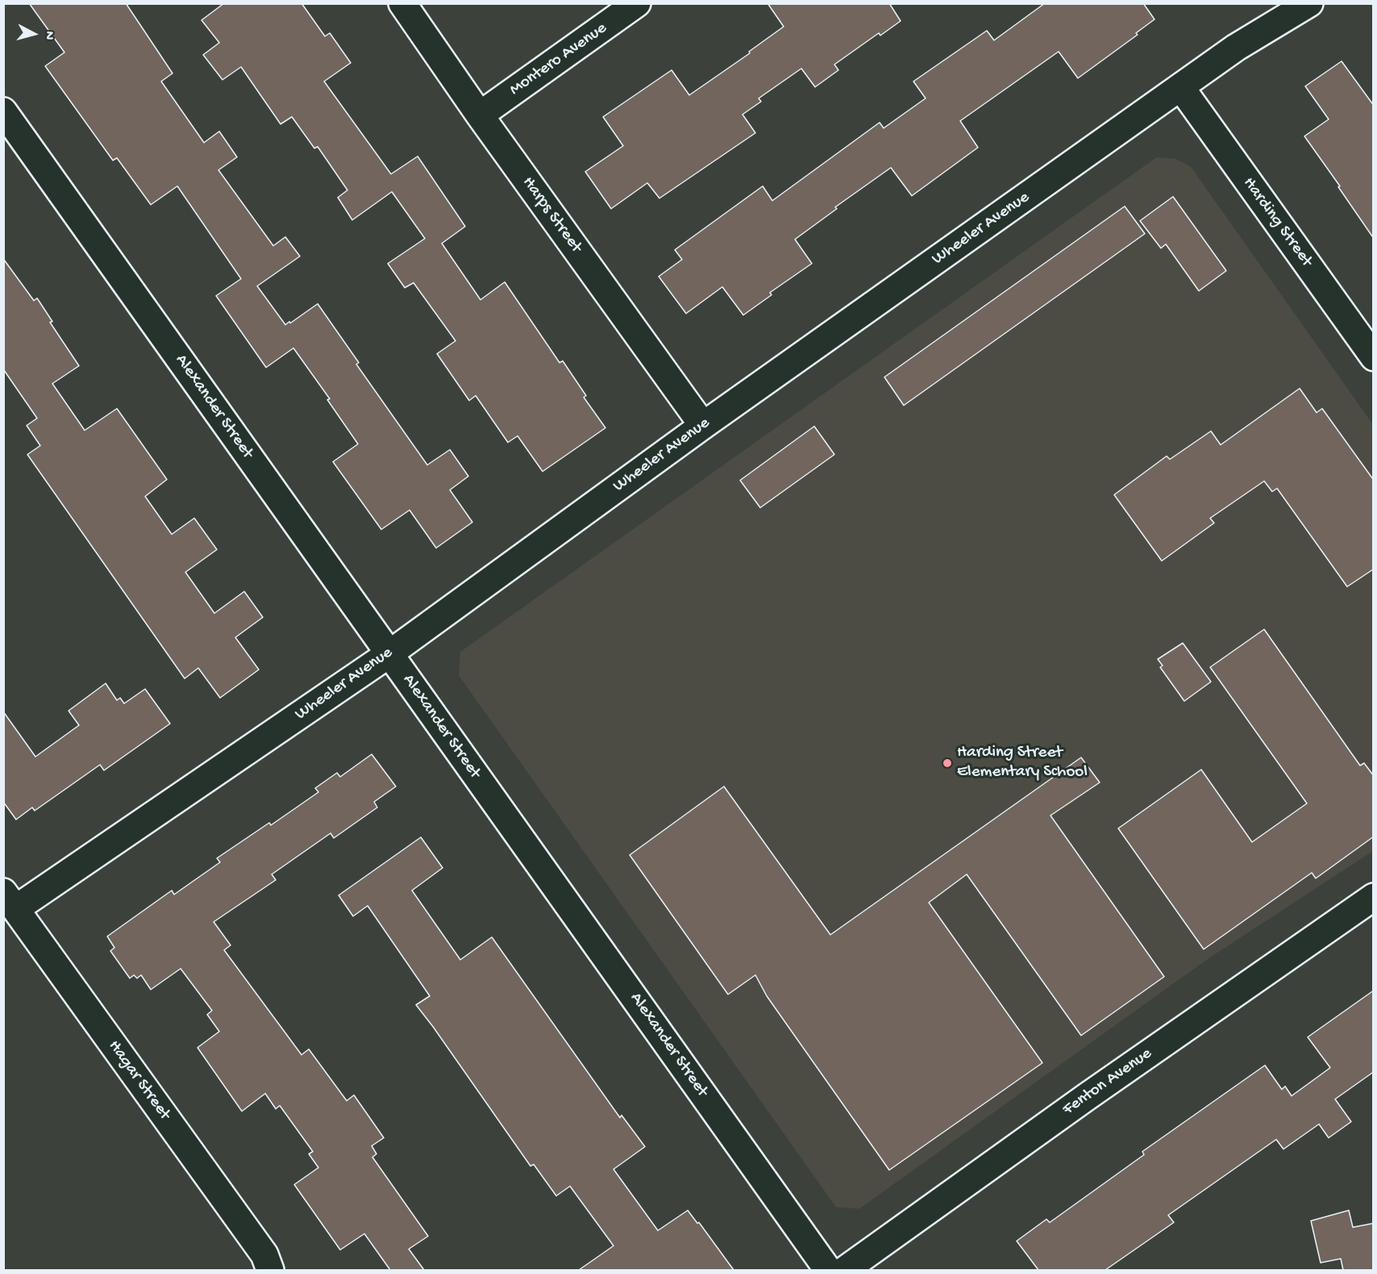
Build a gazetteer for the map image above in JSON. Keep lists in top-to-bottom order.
{
  "streets": {
    "street": [
      "Montero Avenue",
      "Harps Street",
      "Harding Street",
      "Wheeler Avenue",
      "Alexander Street",
      "Hagar Street",
      "Fenton Avenue"
    ]
  },
  "crossings": [
    ["Montero Avenue", "Harps Street"],
    ["Harps Street", "Wheeler Avenue"],
    ["Harding Street", "Wheeler Avenue"],
    ["Wheeler Avenue", "Alexander Street"],
    ["Wheeler Avenue", "Hagar Street"]
  ],
  "places": ["Harding Street Elementary School"],
  "north": "right"
}
